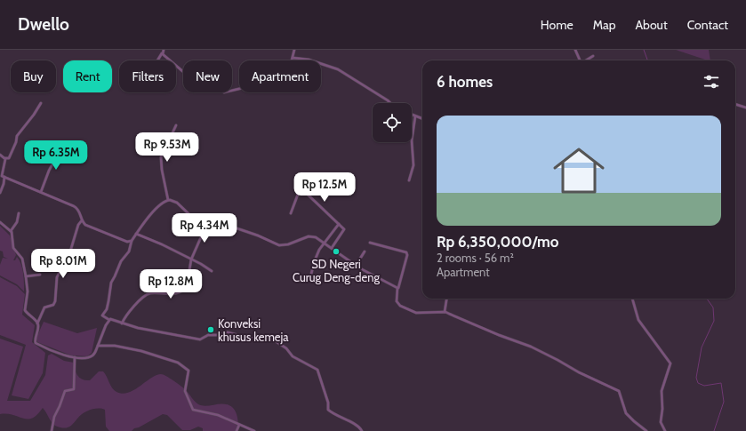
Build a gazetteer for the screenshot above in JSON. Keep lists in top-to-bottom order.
{
  "places": ["SD Negeri Curug Deng-deng", "Konveksi khusus kemeja"],
  "page": {
    "header": "Dwello",
    "nav": [
      "Home",
      "Map",
      "About",
      "Contact"
    ],
    "chip": [
      "Buy",
      "Rent",
      "Filters",
      "New",
      "Apartment"
    ],
    "heading": "6 homes",
    "list": [
      {
        "name": "Rp 6,350,000/mo",
        "note": "2 rooms · 56 m² · Apartment"
      }
    ],
    "price": [
      "Rp 9.53M",
      "Rp 6.35M",
      "Rp 12.5M",
      "Rp 4.34M",
      "Rp 8.01M",
      "Rp 12.8M"
    ]
  }
}
